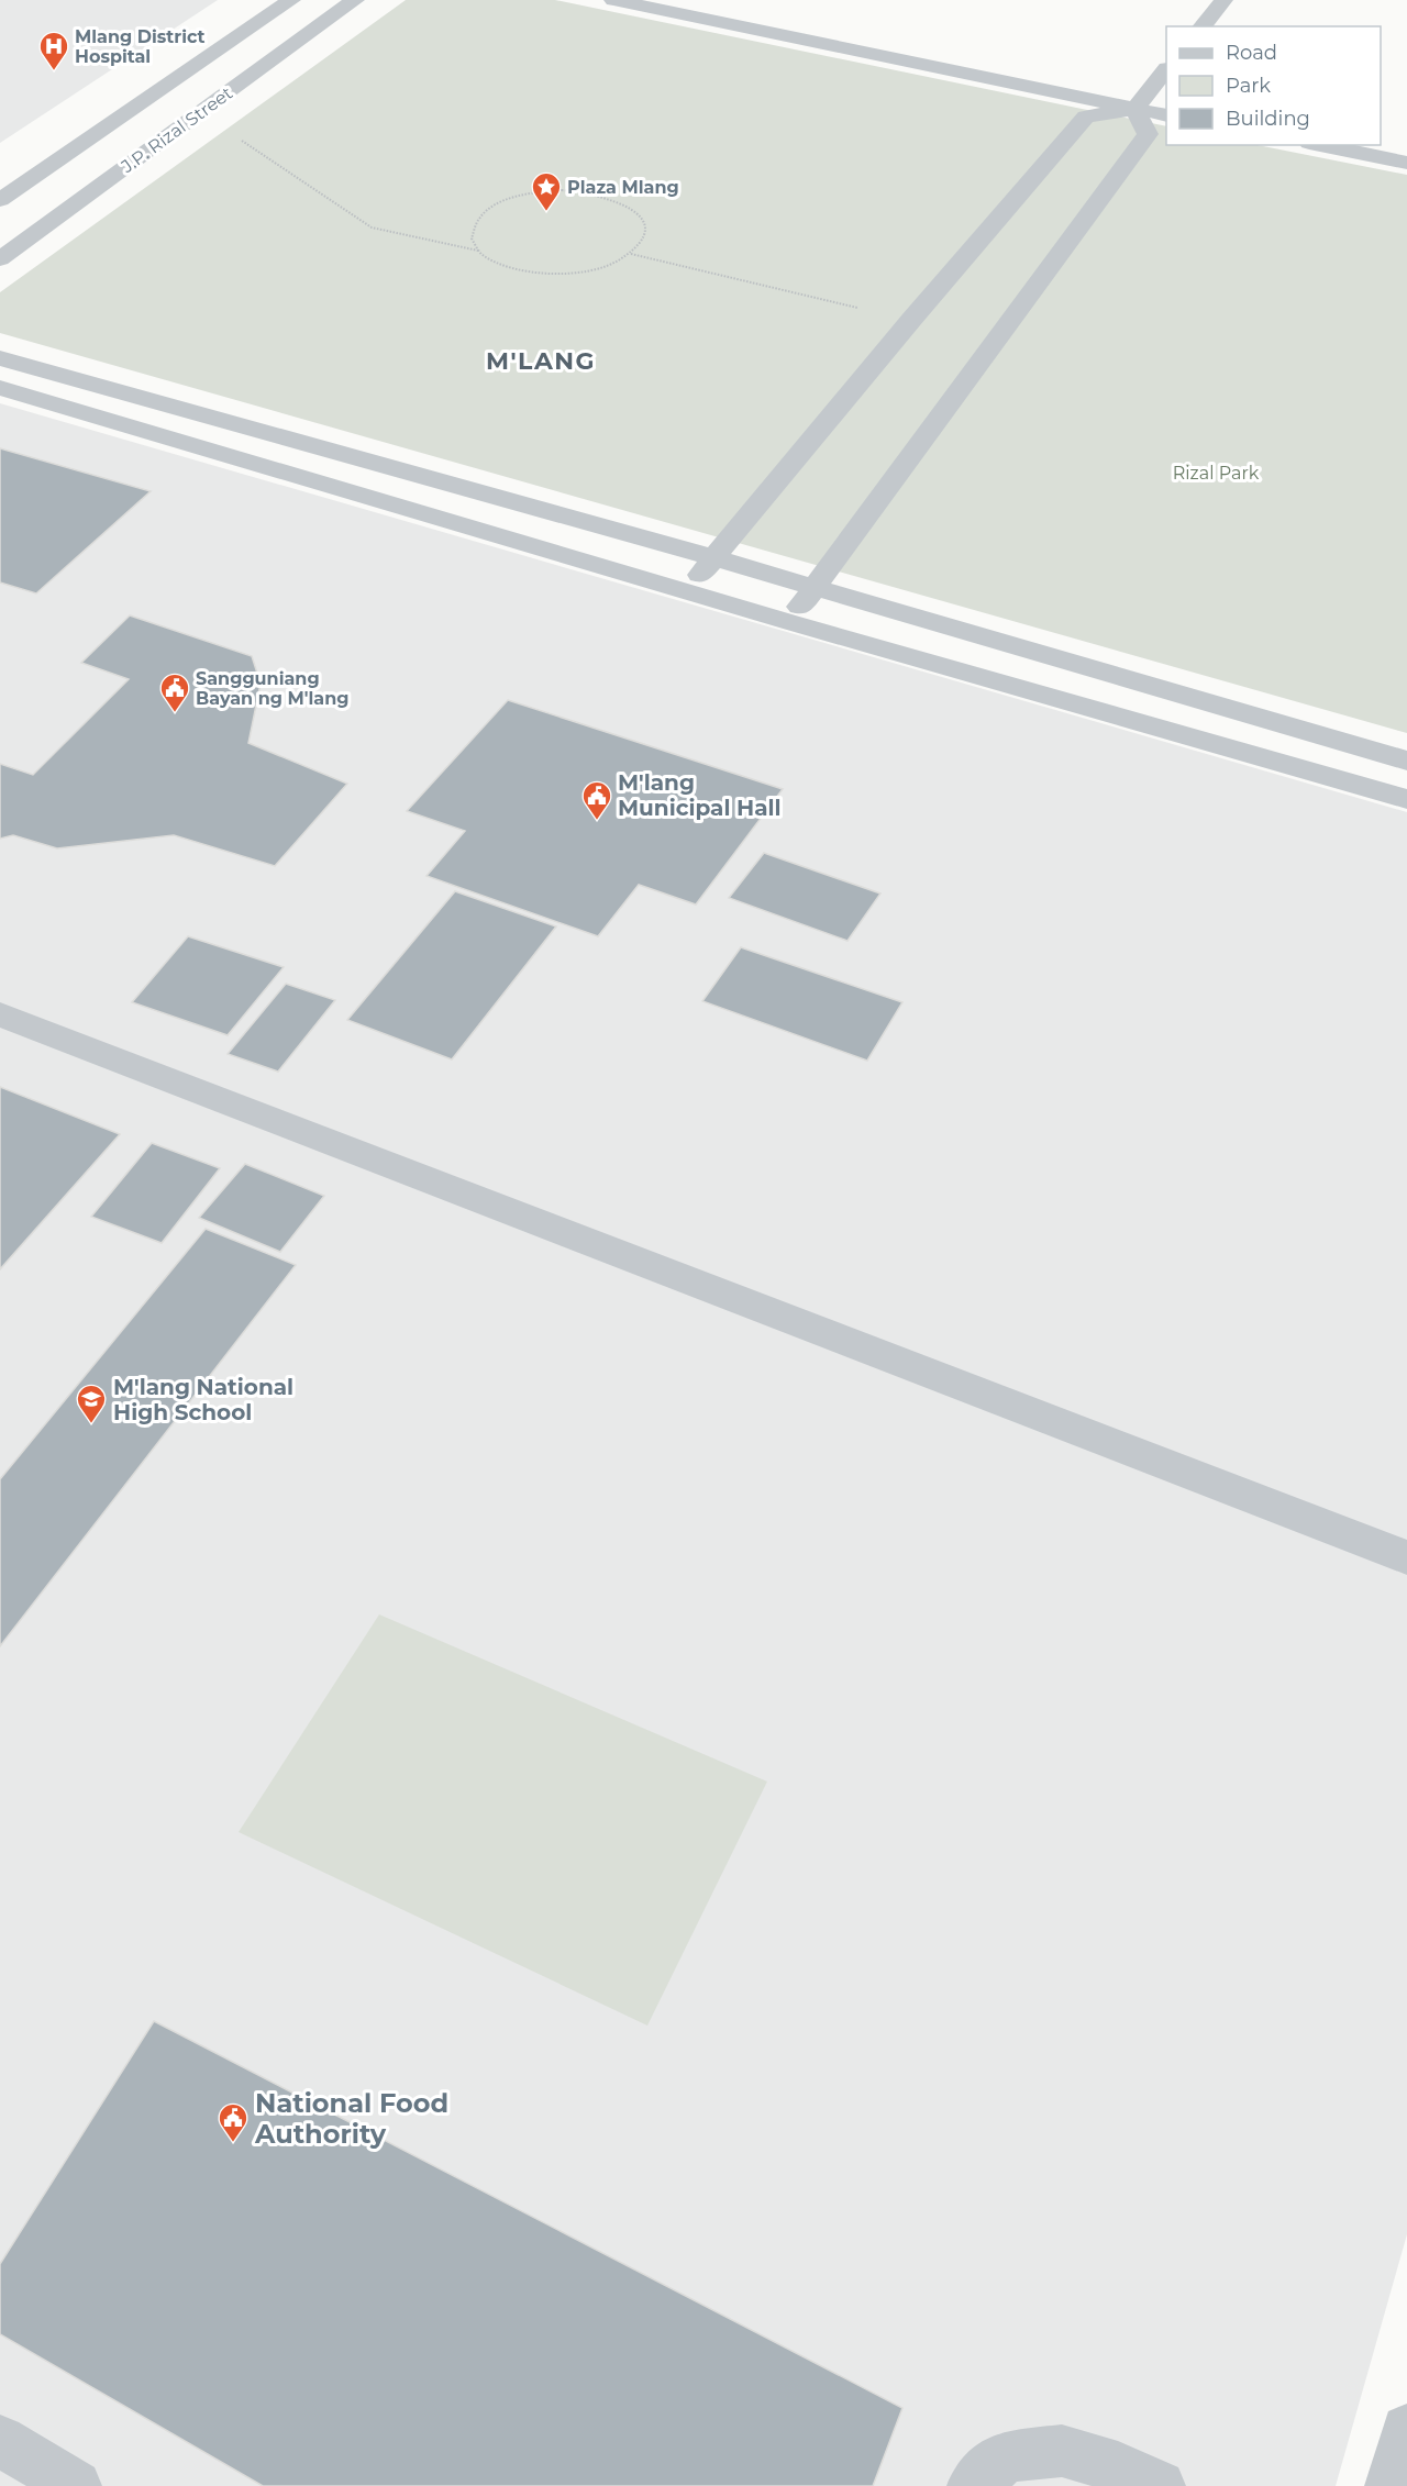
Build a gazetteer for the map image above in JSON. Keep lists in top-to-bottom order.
{
  "streets": {
    "street": ["J.P. Rizal Street"]
  },
  "districts": ["M'LANG"],
  "parks": ["Rizal Park"],
  "places": {
    "hospital": ["Mlang District Hospital"],
    "place": ["Plaza Mlang"],
    "public building": ["Sangguniang Bayan ng M'lang", "M'lang Municipal Hall", "National Food Authority"],
    "school or university": ["M'lang National High School"]
  },
  "legend": ["Road", "Park", "Building"]
}
